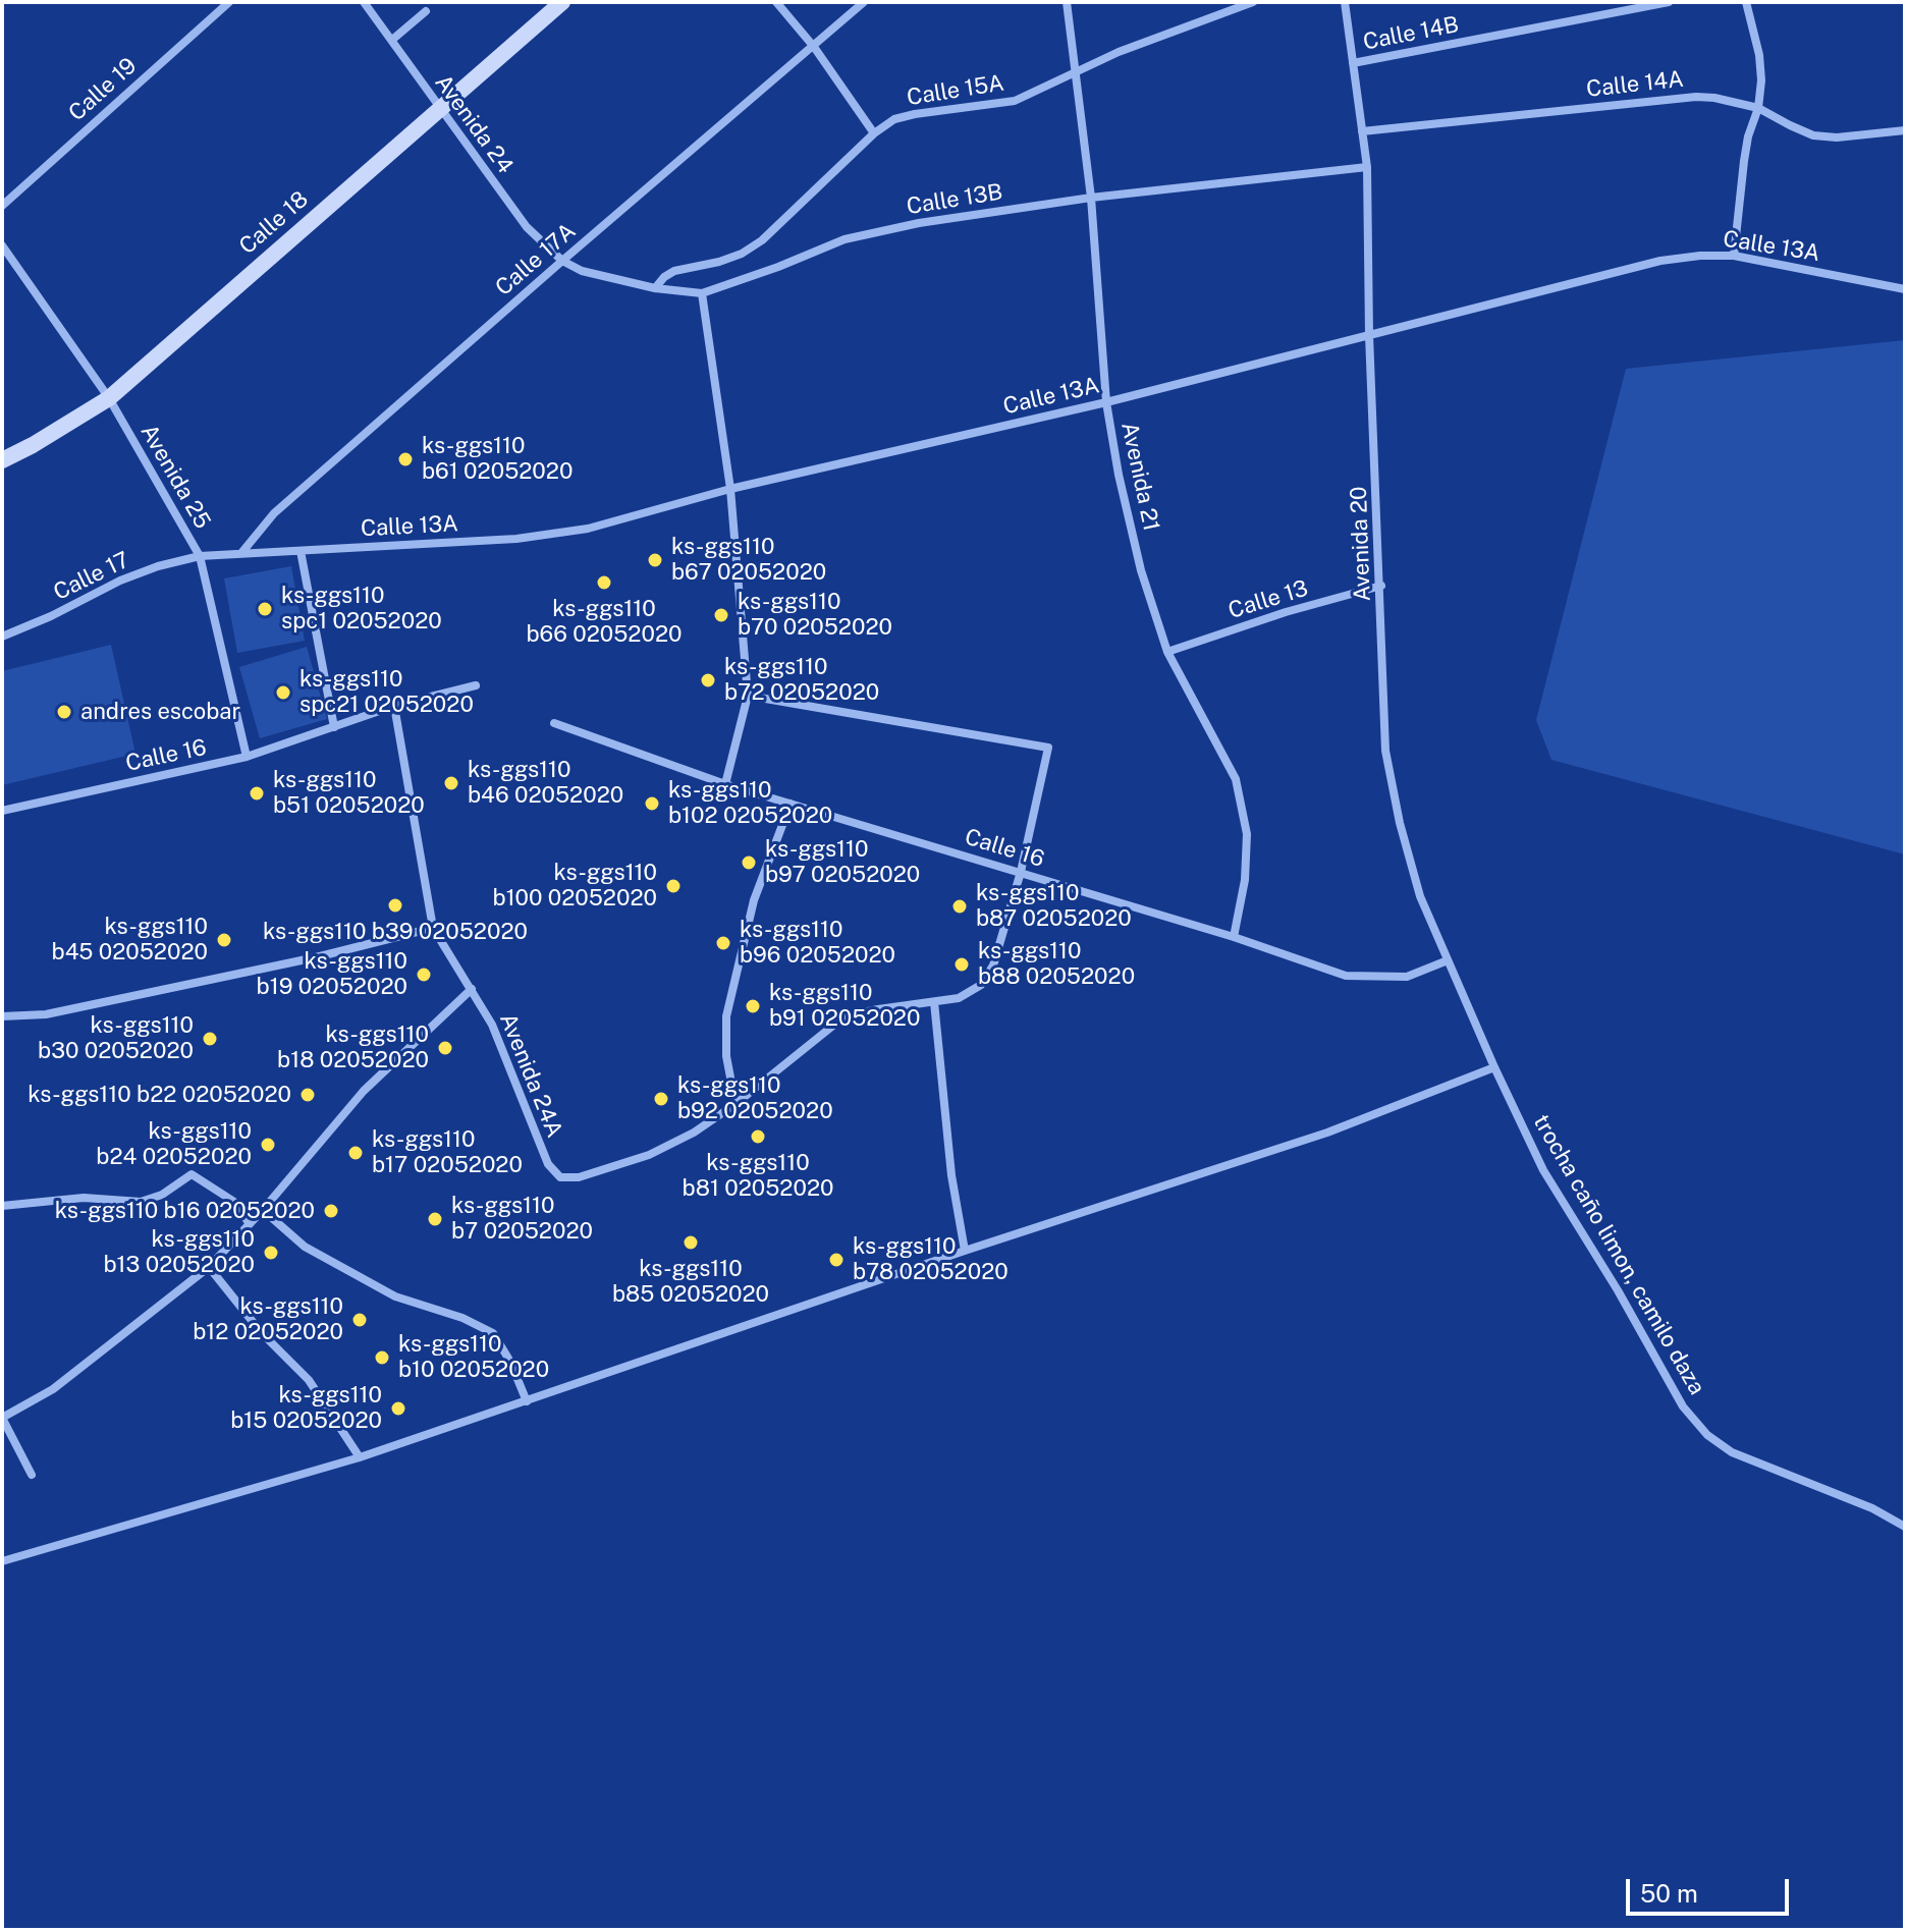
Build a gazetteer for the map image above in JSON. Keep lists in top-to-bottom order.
{
  "streets": {
    "street": [
      "Calle 14B",
      "Calle 14A",
      "Calle 19",
      "Calle 15A",
      "Avenida 24",
      "Calle 13B",
      "Calle 18",
      "Calle 13A",
      "Calle 17A",
      "Avenida 25",
      "Avenida 21",
      "Avenida 20",
      "Calle 17",
      "Calle 13",
      "Calle 16",
      "Avenida 24A",
      "trocha caño limon, camilo daza"
    ]
  },
  "crossings": [
    ["Calle 14B", "Avenida 20"],
    ["Calle 14A", "Avenida 20"],
    ["Calle 15A", "Calle 13B"],
    ["Calle 15A", "Avenida 21"],
    ["Avenida 24", "Calle 13B"],
    ["Avenida 24", "Calle 18"],
    ["Avenida 24", "Calle 17A"],
    ["Calle 13B", "Calle 17A"],
    ["Calle 13B", "Avenida 21"],
    ["Calle 13B", "Avenida 20"],
    ["Calle 18", "Avenida 25"],
    ["Calle 13A", "Calle 17A"],
    ["Calle 13A", "Avenida 25"],
    ["Calle 13A", "Avenida 21"],
    ["Calle 13A", "Avenida 20"],
    ["Calle 13A", "Calle 17"],
    ["Avenida 25", "Calle 17"],
    ["Avenida 25", "Calle 16"],
    ["Avenida 21", "Calle 13"],
    ["Avenida 21", "Calle 16"],
    ["Avenida 20", "Calle 13"],
    ["Avenida 20", "Calle 16"],
    ["Avenida 20", "trocha caño limon, camilo daza"],
    ["Calle 16", "Avenida 24A"]
  ],
  "places": [
    "ks-ggs110 b61 02052020",
    "ks-ggs110 b67 02052020",
    "ks-ggs110 b66 02052020",
    "ks-ggs110 spc1 02052020",
    "ks-ggs110 b70 02052020",
    "ks-ggs110 b72 02052020",
    "ks-ggs110 spc21 02052020",
    "andres escobar",
    "ks-ggs110 b46 02052020",
    "ks-ggs110 b51 02052020",
    "ks-ggs110 b102 02052020",
    "ks-ggs110 b97 02052020",
    "ks-ggs110 b100 02052020",
    "ks-ggs110 b39 02052020",
    "ks-ggs110 b87 02052020",
    "ks-ggs110 b45 02052020",
    "ks-ggs110 b96 02052020",
    "ks-ggs110 b88 02052020",
    "ks-ggs110 b19 02052020",
    "ks-ggs110 b91 02052020",
    "ks-ggs110 b30 02052020",
    "ks-ggs110 b18 02052020",
    "ks-ggs110 b22 02052020",
    "ks-ggs110 b92 02052020",
    "ks-ggs110 b81 02052020",
    "ks-ggs110 b24 02052020",
    "ks-ggs110 b17 02052020",
    "ks-ggs110 b16 02052020",
    "ks-ggs110 b7 02052020",
    "ks-ggs110 b85 02052020",
    "ks-ggs110 b13 02052020",
    "ks-ggs110 b78 02052020",
    "ks-ggs110 b12 02052020",
    "ks-ggs110 b10 02052020",
    "ks-ggs110 b15 02052020"
  ],
  "scale_bar": "50 m"
}
